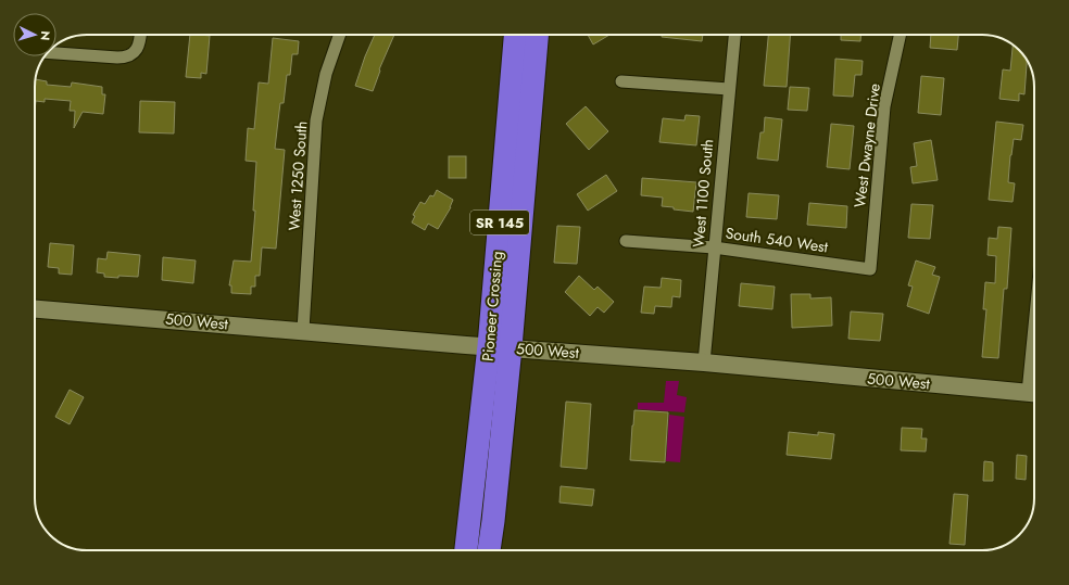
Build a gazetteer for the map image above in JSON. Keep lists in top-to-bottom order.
{
  "streets": {
    "highway": ["SR 145", "Pioneer Crossing"],
    "street": [
      "West Dwayne Drive",
      "West 1250 South",
      "West 1100 South",
      "South 540 West",
      "500 West"
    ]
  },
  "crossings": [
    ["West Dwayne Drive", "South 540 West"],
    ["West 1250 South", "500 West"],
    ["West 1100 South", "South 540 West"],
    ["West 1100 South", "500 West"],
    ["Pioneer Crossing", "500 West"]
  ],
  "north": "right"
}
